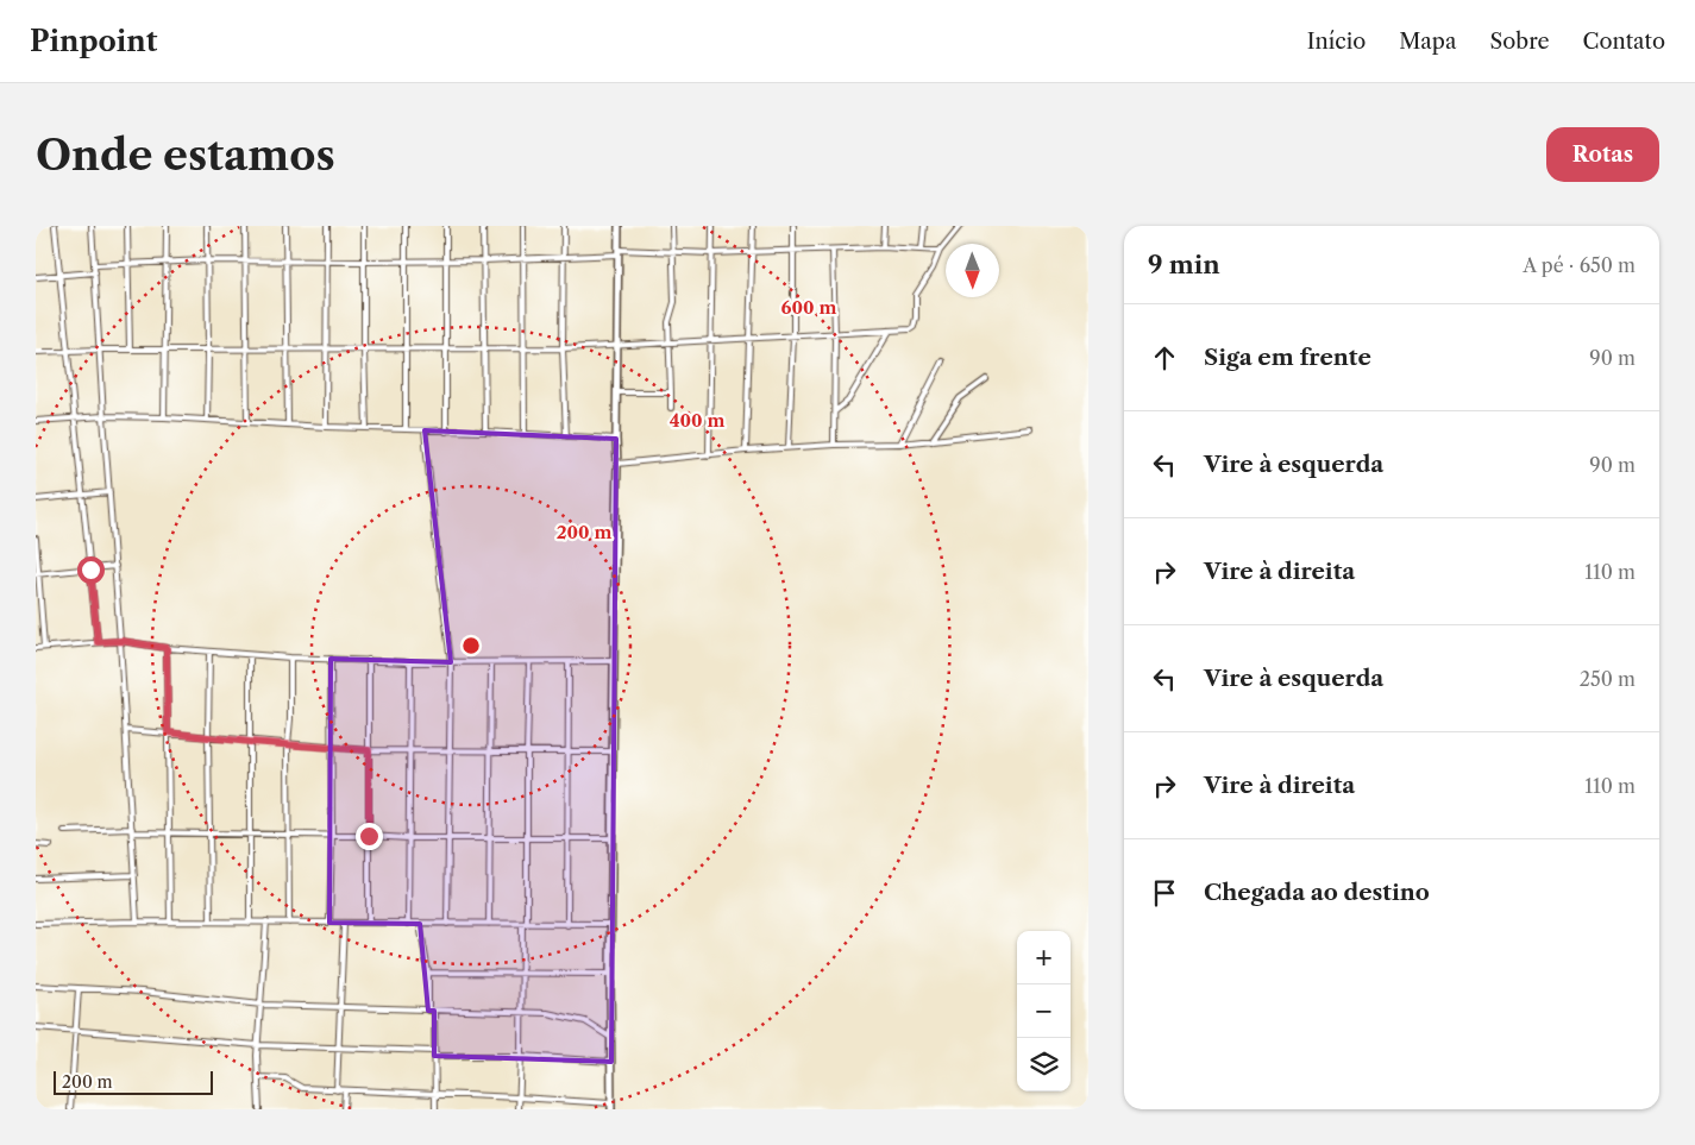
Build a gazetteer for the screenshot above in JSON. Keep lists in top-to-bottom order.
{
  "scale_bar": "200 m",
  "north": "bottom",
  "page": {
    "header": "Pinpoint",
    "nav": [
      "Início",
      "Mapa",
      "Sobre",
      "Contato"
    ],
    "buttons": "Rotas",
    "title": "Onde estamos",
    "heading": ["9 min", "A pé · 650 m"],
    "list": [
      ["Siga em frente", "90 m"],
      ["Vire à esquerda", "90 m"],
      ["Vire à direita", "110 m"],
      ["Vire à esquerda", "250 m"],
      ["Vire à direita", "110 m"],
      "Chegada ao destino"
    ],
    "map_buttons": ["+", "−"],
    "scale": "200 m"
  },
  "rings": ["600 m", "400 m", "200 m"]
}
